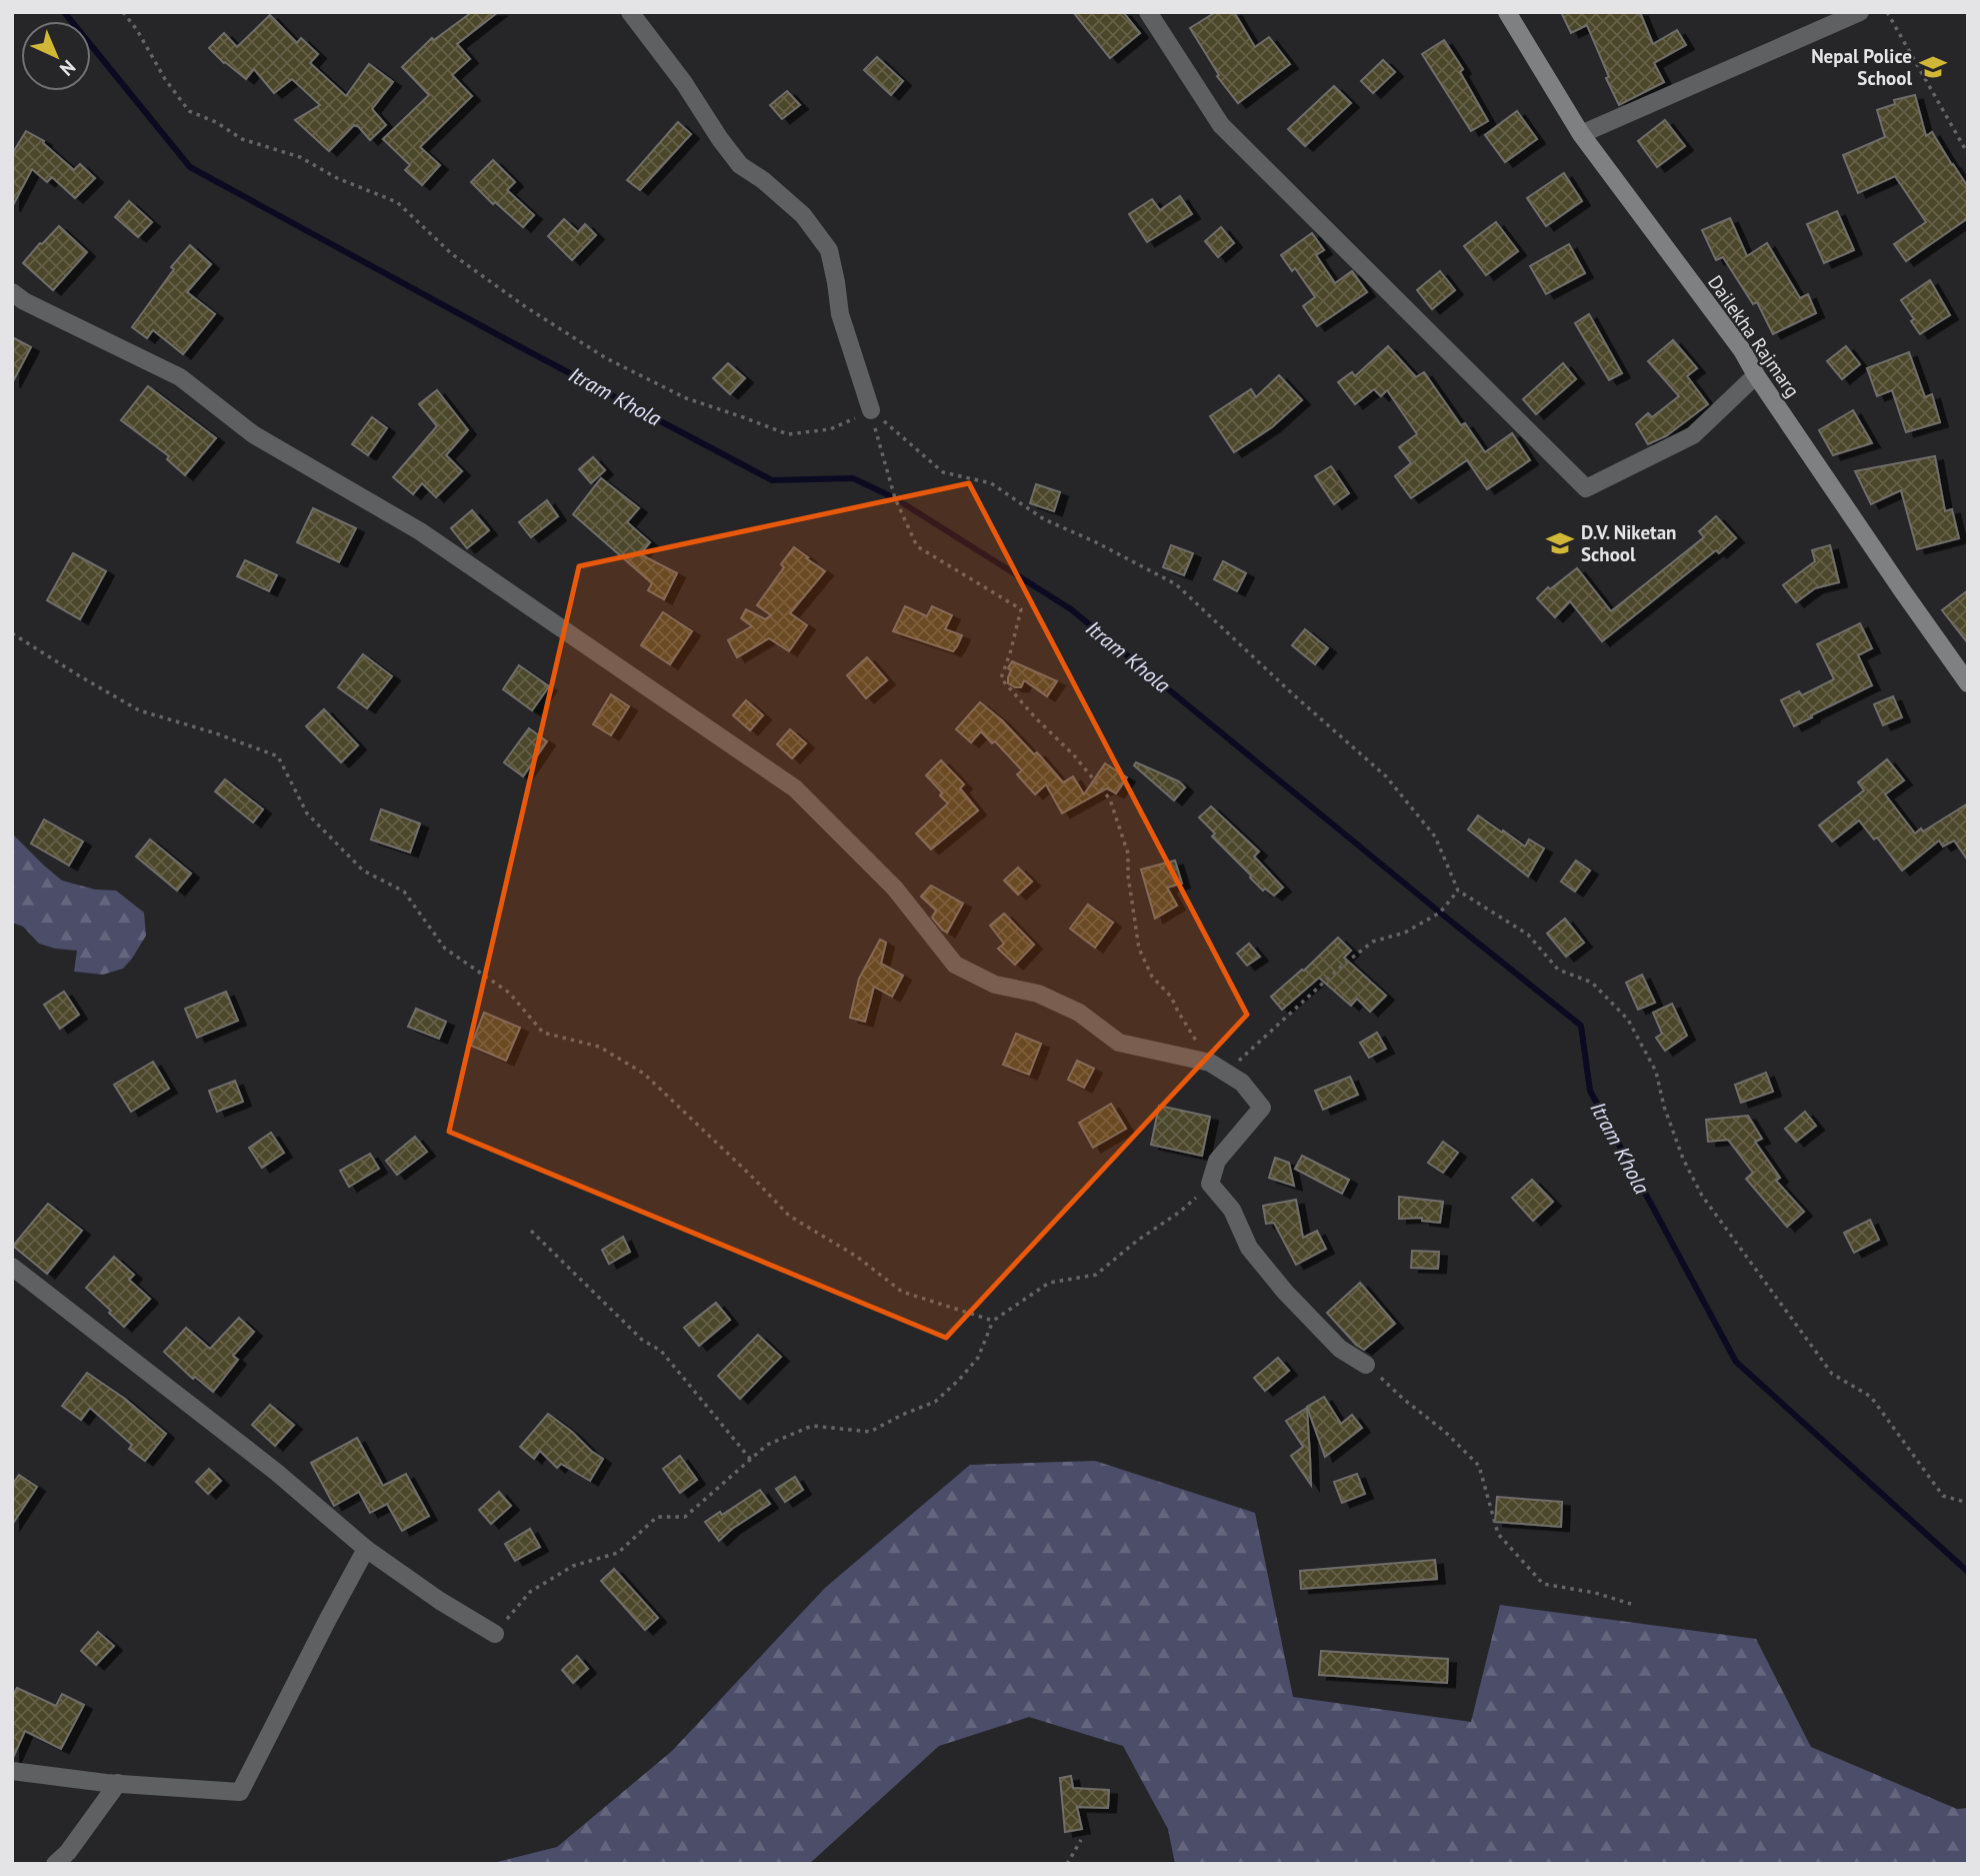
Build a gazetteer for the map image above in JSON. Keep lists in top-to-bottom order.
{
  "streets": {
    "main road": ["Dailekha Rajmarg"]
  },
  "water": ["Itram Khola"],
  "places": {
    "school or university": ["Nepal Police School", "D.V. Niketan School"]
  },
  "north": "bottom right"
}
